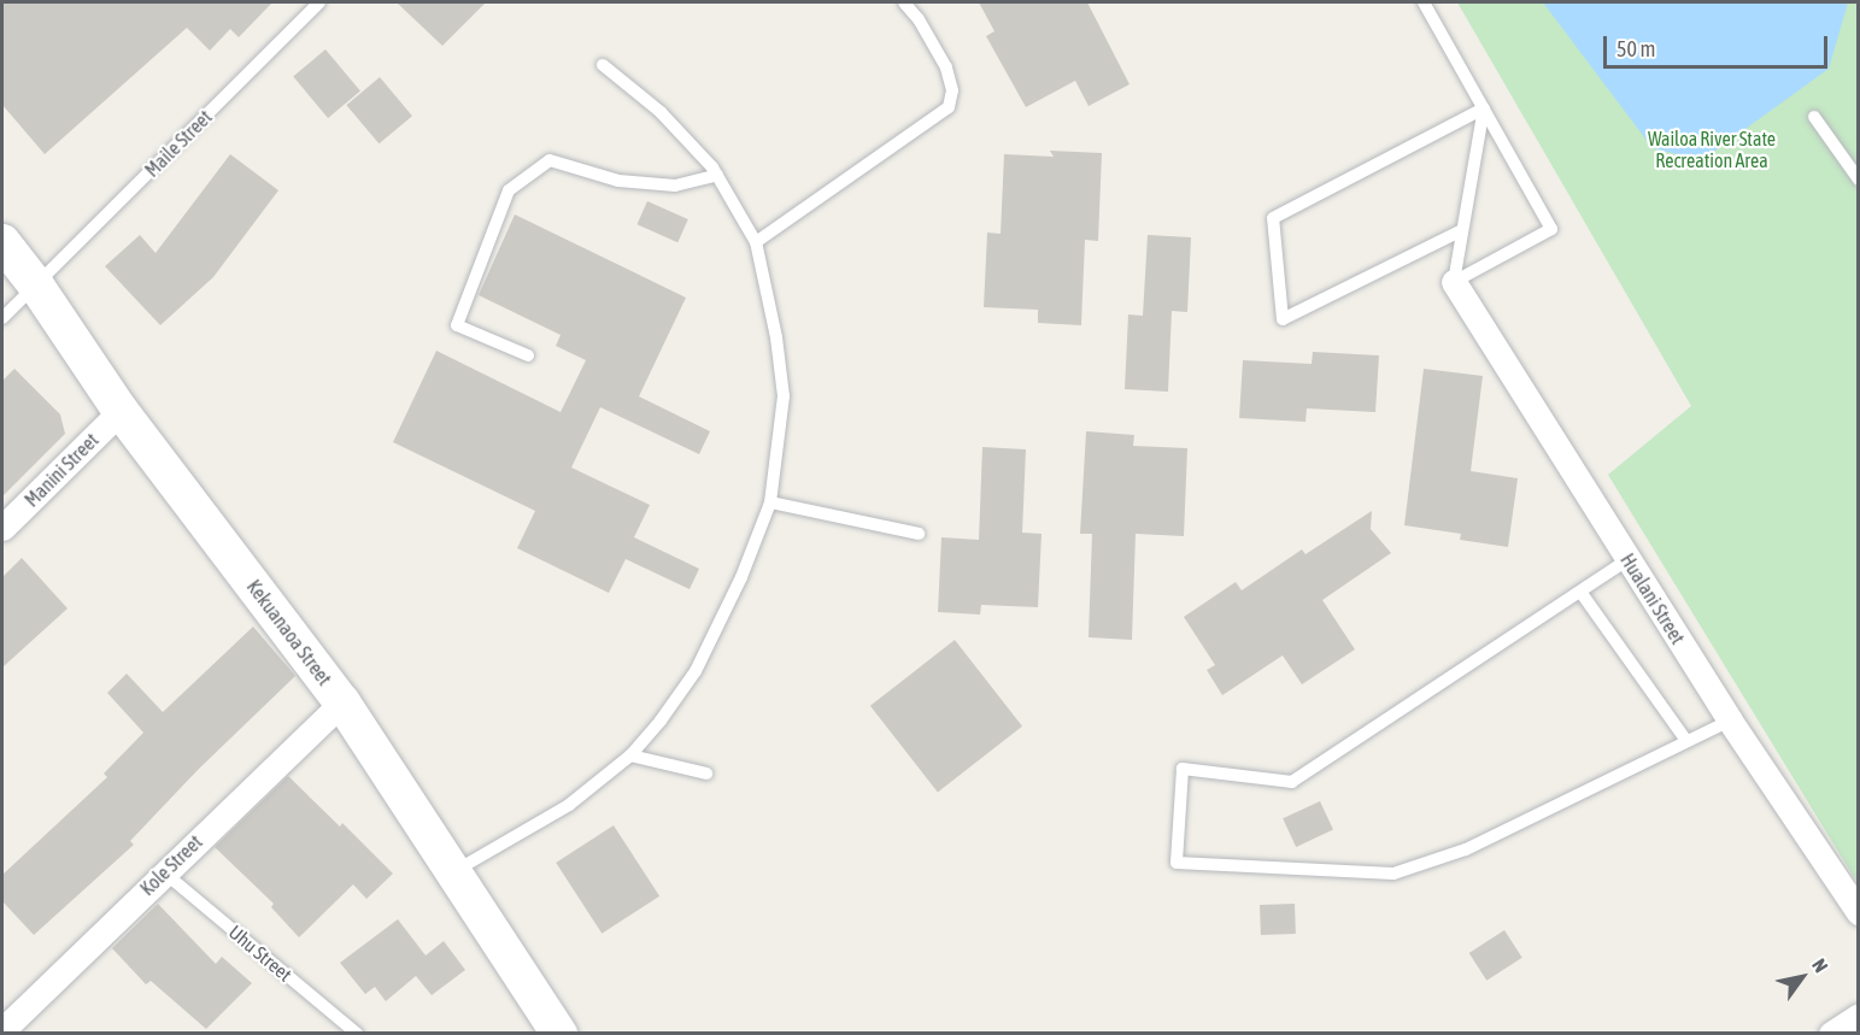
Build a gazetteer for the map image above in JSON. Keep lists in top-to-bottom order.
{
  "streets": {
    "street": [
      "Manini Street",
      "Hualani Street",
      "Kekuanaoa Street",
      "Kole Street"
    ],
    "lane": ["Maile Street", "Uhu Street"]
  },
  "crossings": [
    ["Maile Street", "Kekuanaoa Street"],
    ["Manini Street", "Kekuanaoa Street"],
    ["Kekuanaoa Street", "Kole Street"],
    ["Kole Street", "Uhu Street"]
  ],
  "parks": ["Wailoa River State Recreation Area"],
  "scale_bar": "50 m",
  "north": "top right"
}
